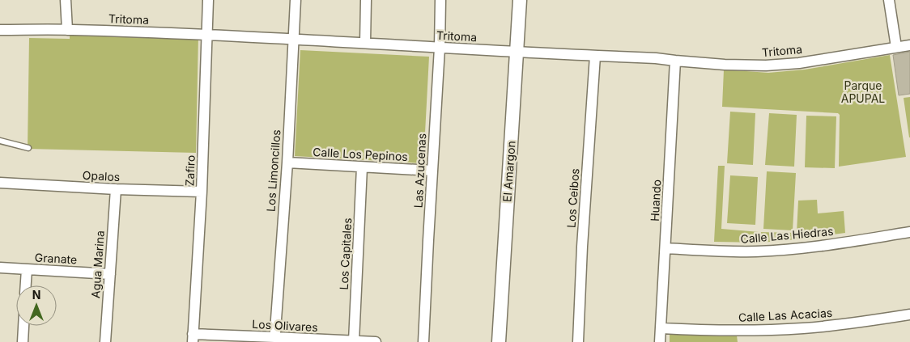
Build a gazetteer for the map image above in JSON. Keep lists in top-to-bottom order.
{
  "streets": {
    "street": [
      "Tritoma",
      "Calle Los Pepinos",
      "Zafiro",
      "Los Limoncillos",
      "Las Azucenas",
      "El Amargon",
      "Opalos",
      "Los Ceibos",
      "Huando",
      "Calle Las Hiedras",
      "Los Capitales",
      "Granate",
      "Agua Marina",
      "Calle Las Acacias",
      "Los Olivares"
    ]
  },
  "crossings": [
    ["Tritoma", "Zafiro"],
    ["Tritoma", "Los Limoncillos"],
    ["Tritoma", "Las Azucenas"],
    ["Tritoma", "El Amargon"],
    ["Tritoma", "Los Ceibos"],
    ["Tritoma", "Huando"],
    ["Calle Los Pepinos", "Los Limoncillos"],
    ["Calle Los Pepinos", "Las Azucenas"],
    ["Calle Los Pepinos", "Los Capitales"],
    ["Zafiro", "Opalos"],
    ["Zafiro", "Los Olivares"],
    ["Los Limoncillos", "Los Olivares"],
    ["Opalos", "Agua Marina"],
    ["Huando", "Calle Las Hiedras"],
    ["Huando", "Calle Las Acacias"],
    ["Los Capitales", "Los Olivares"],
    ["Granate", "Agua Marina"]
  ],
  "parks": ["Parque APUPAL"],
  "north": "top"
}
